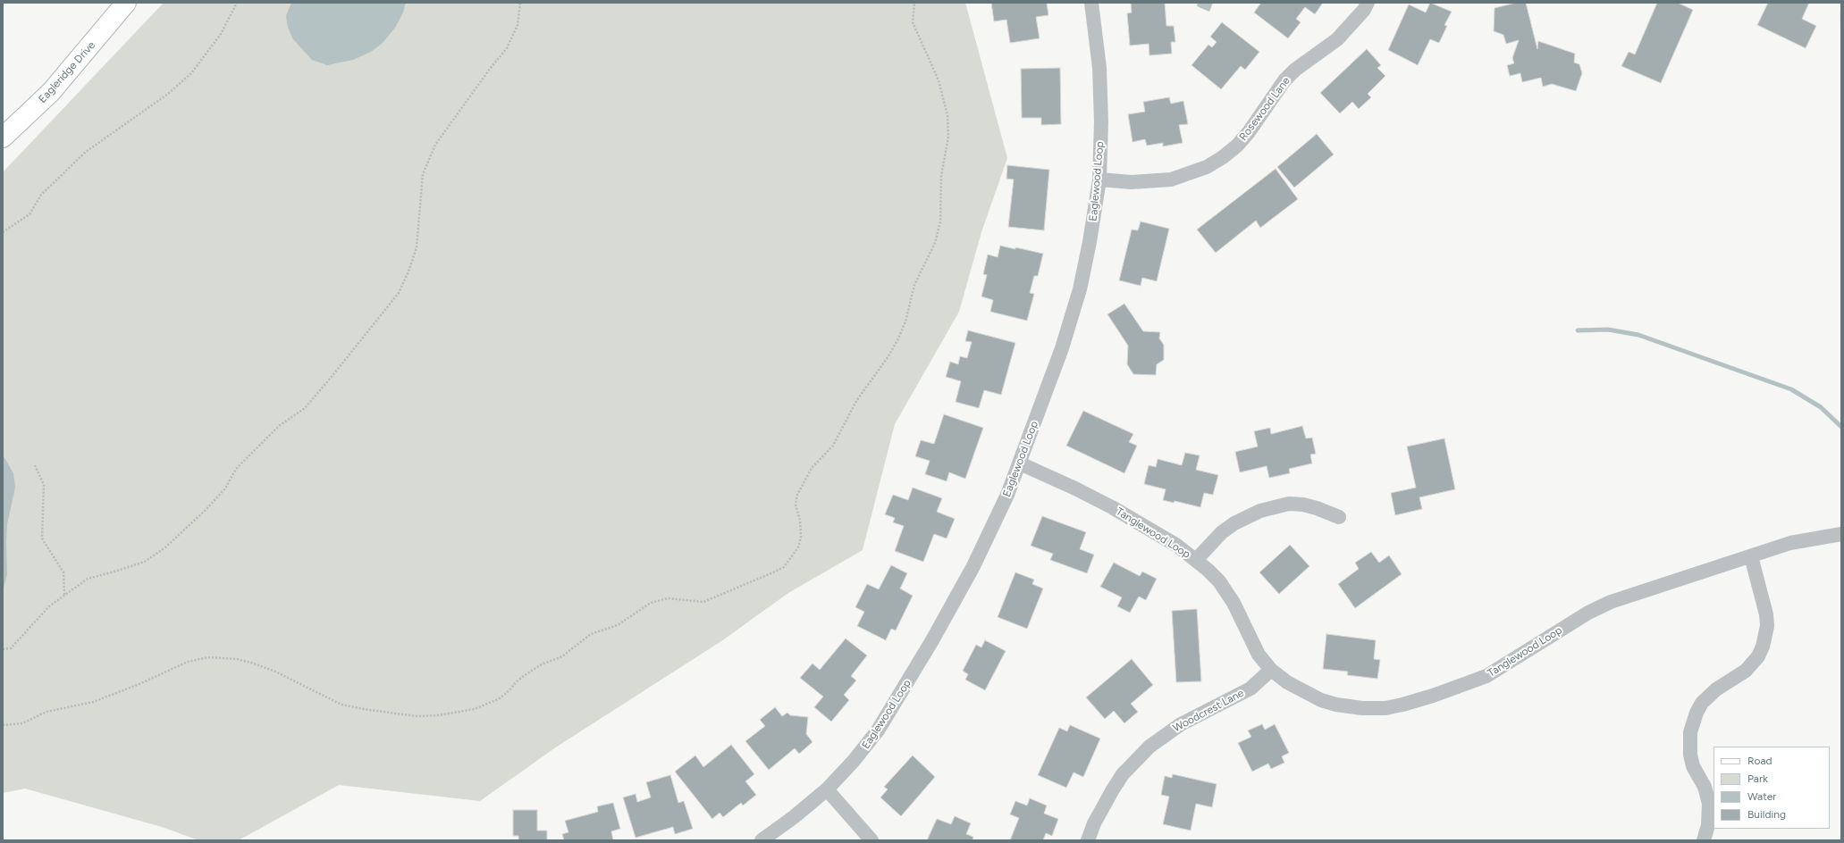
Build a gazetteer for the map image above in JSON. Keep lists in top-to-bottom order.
{
  "streets": {
    "main road": ["Eagleridge Drive"],
    "street": [
      "Rosewood Lane",
      "Eaglewood Loop",
      "Tanglewood Loop",
      "Woodcrest Lane"
    ]
  },
  "crossings": [
    ["Rosewood Lane", "Eaglewood Loop"],
    ["Eaglewood Loop", "Tanglewood Loop"],
    ["Tanglewood Loop", "Woodcrest Lane"]
  ],
  "legend": [
    "Road",
    "Park",
    "Water",
    "Building"
  ]
}
